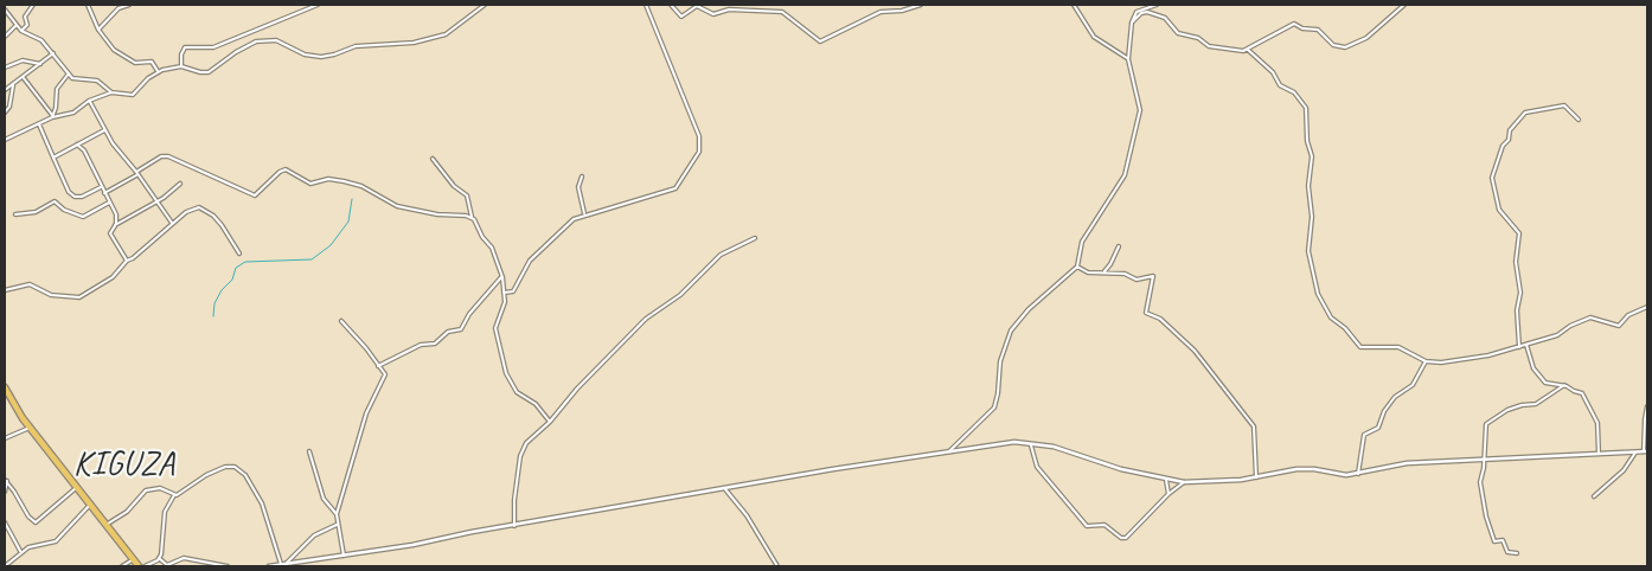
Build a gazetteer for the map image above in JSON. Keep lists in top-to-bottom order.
{
  "districts": ["KIGUZA"]
}
